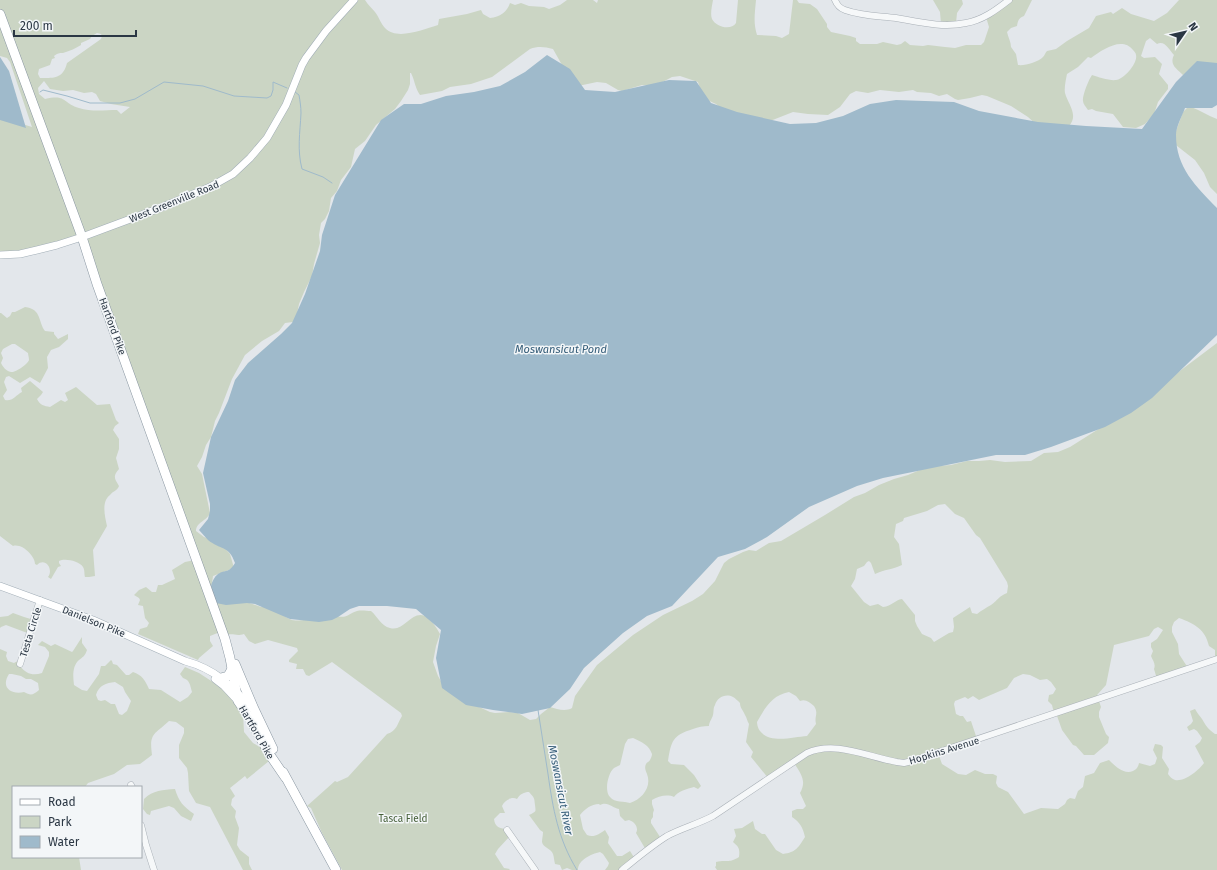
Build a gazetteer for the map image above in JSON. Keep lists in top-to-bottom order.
{
  "streets": {
    "highway": ["Hartford Pike"],
    "main road": ["West Greenville Road", "Danielson Pike"],
    "street": ["Testa Circle", "Hopkins Avenue"]
  },
  "crossings": [
    ["West Greenville Road", "Hartford Pike"],
    ["Hartford Pike", "Danielson Pike"],
    ["Danielson Pike", "Testa Circle"]
  ],
  "water": ["Moswansicut Pond", "Moswansicut River"],
  "parks": ["Tasca Field"],
  "legend": ["Road", "Park", "Water"],
  "scale_bar": "200 m",
  "north": "top right"
}
